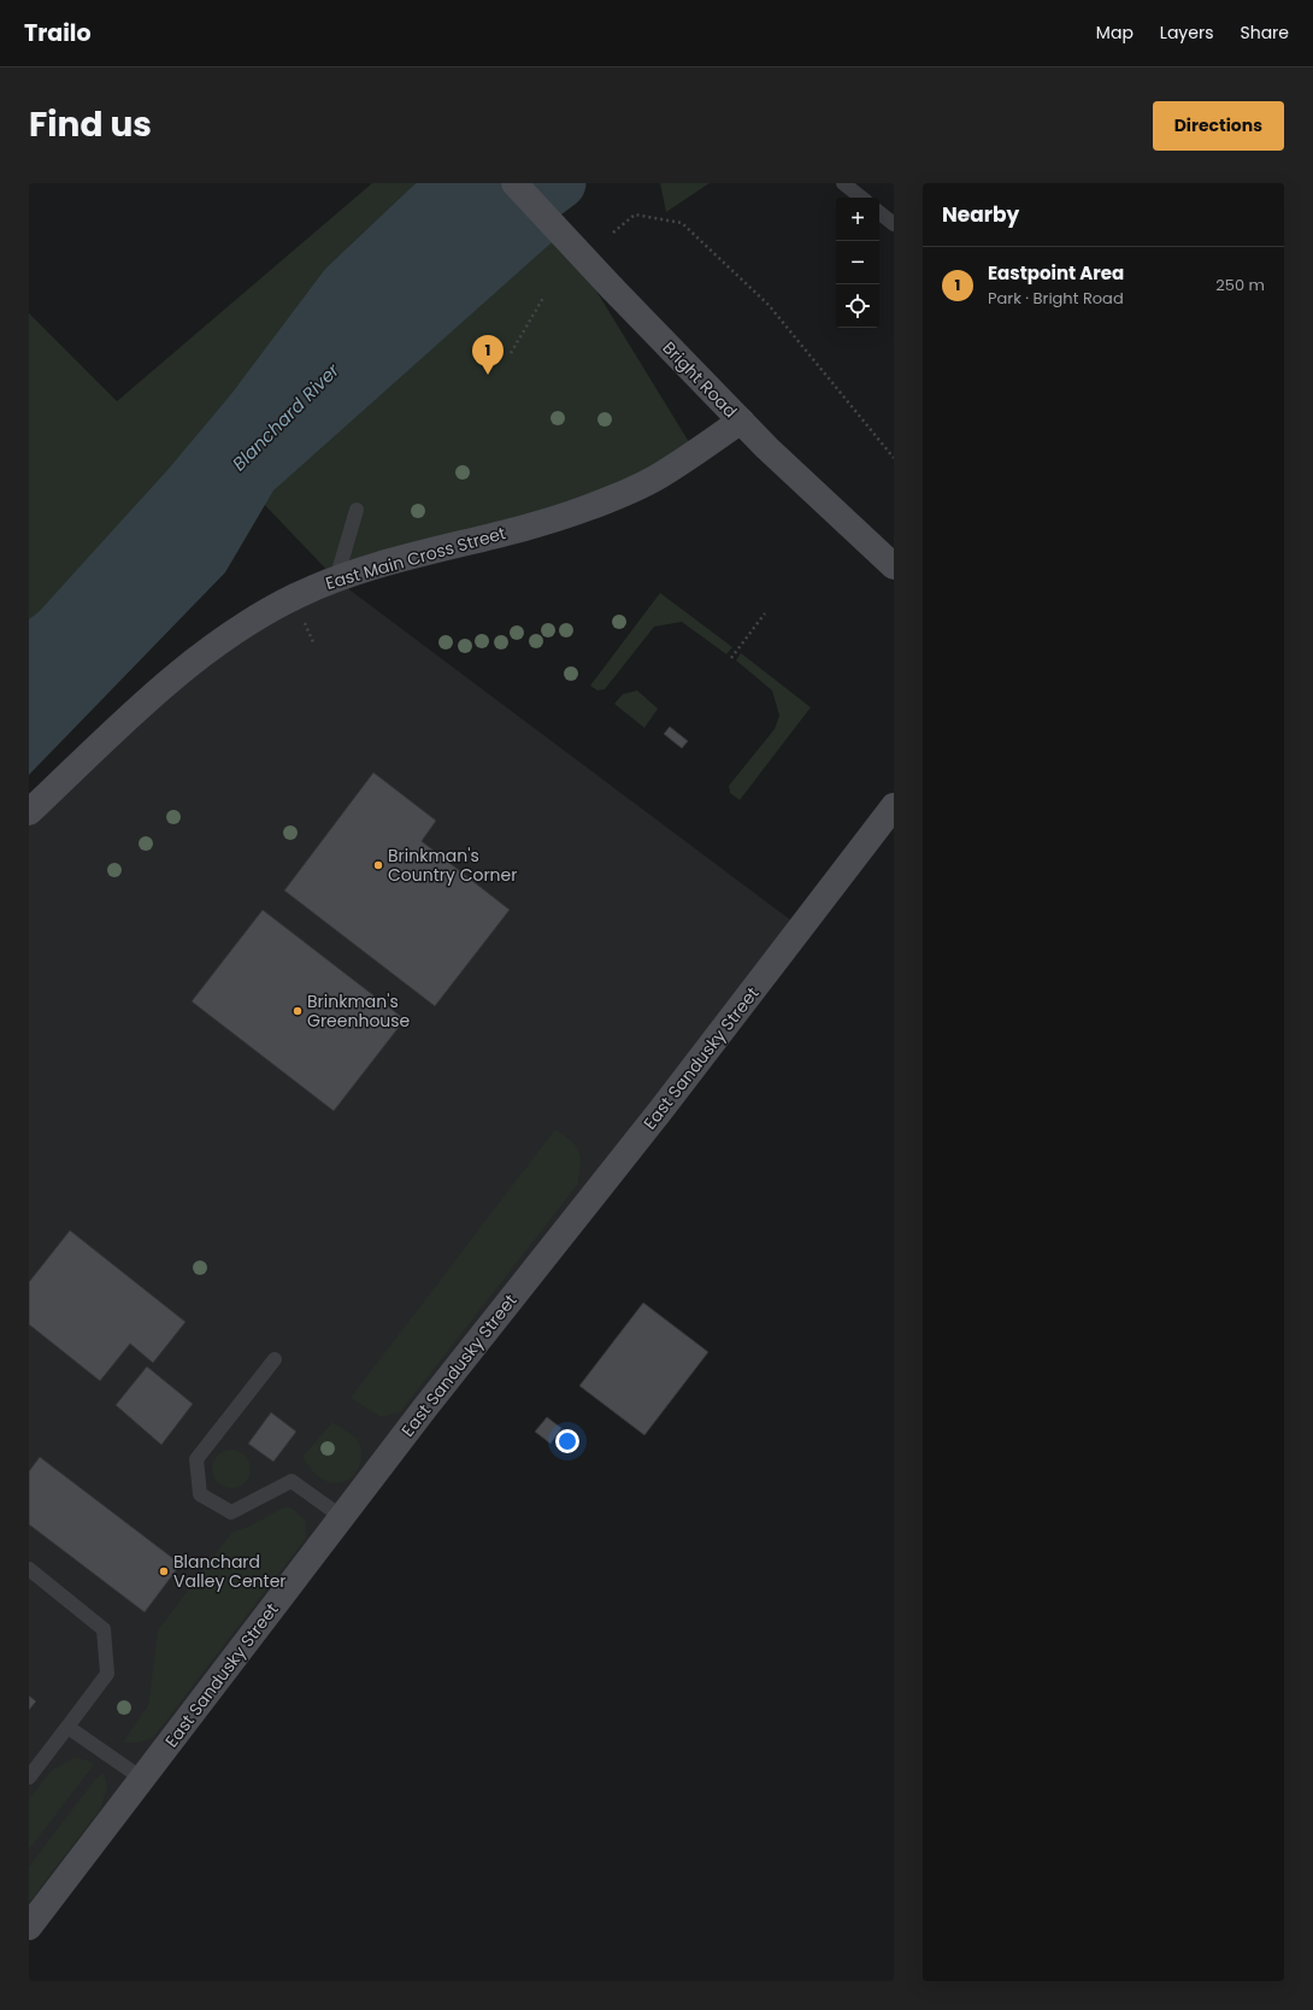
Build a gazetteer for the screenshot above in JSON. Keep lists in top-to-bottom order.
{
  "streets": {
    "main road": ["Bright Road", "East Main Cross Street", "East Sandusky Street"]
  },
  "crossings": [
    ["Bright Road", "East Main Cross Street"]
  ],
  "water": ["Blanchard River"],
  "places": ["Brinkman's Country Corner", "Brinkman's Greenhouse", "Blanchard Valley Center"],
  "page": {
    "header": "Trailo",
    "nav": ["Map", "Layers", "Share"],
    "title": "Find us",
    "buttons": "Directions",
    "heading": "Nearby",
    "map_buttons": ["+", "−"],
    "list": [
      {
        "mark": "1",
        "name": "Eastpoint Area",
        "note": "Park · Bright Road",
        "value": "250 m"
      }
    ],
    "pins": "1"
  }
}
